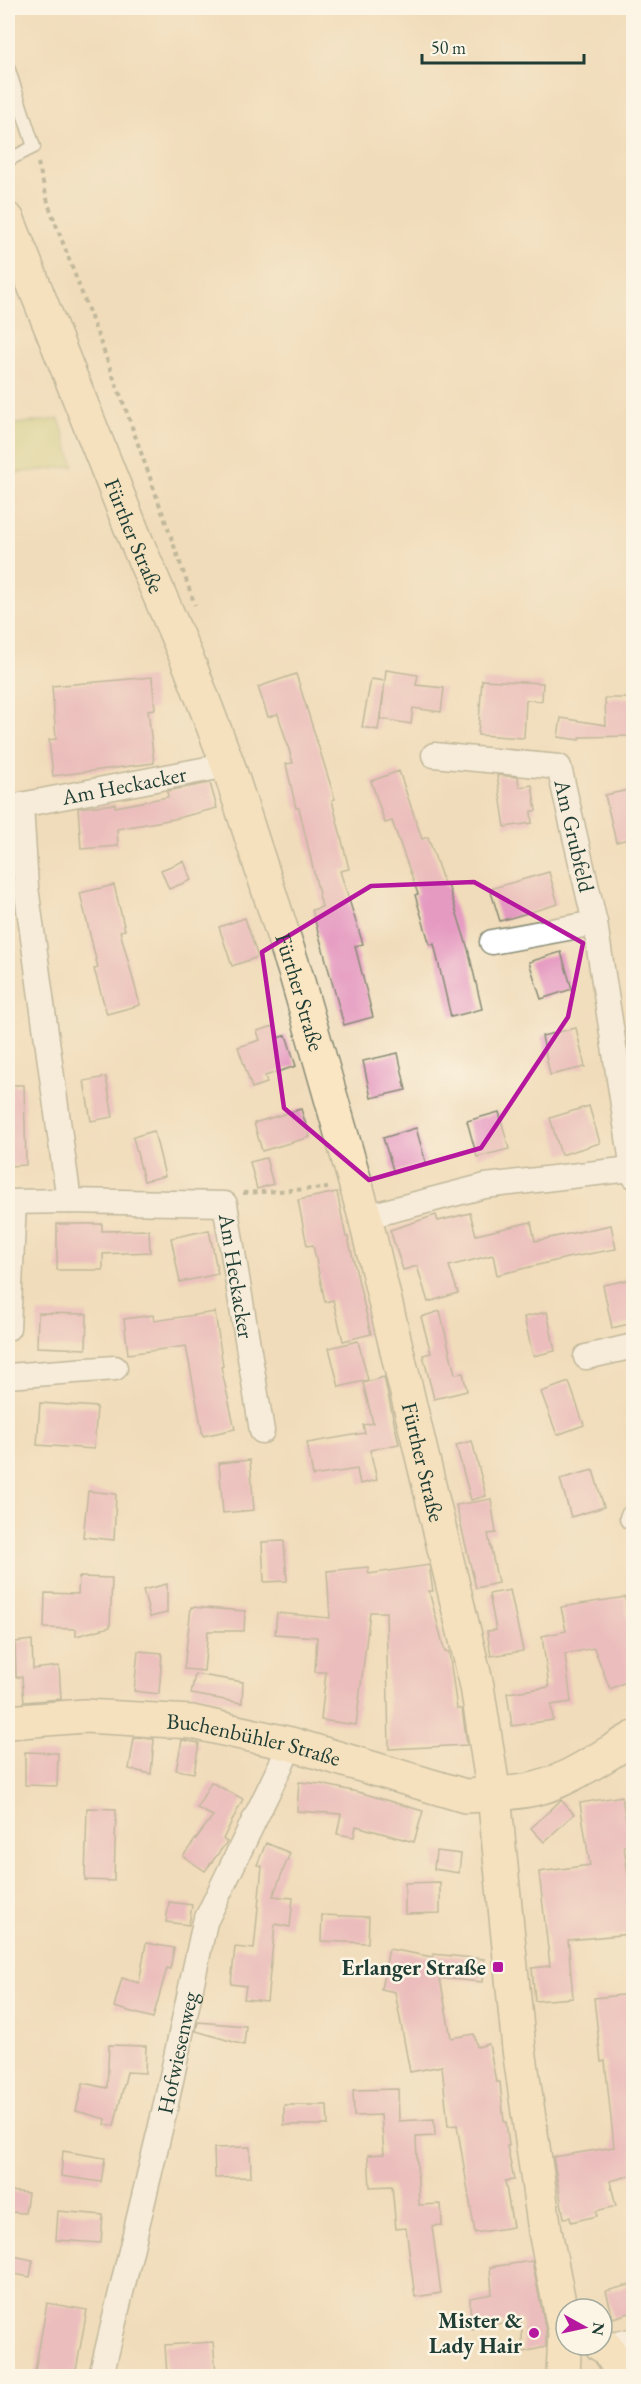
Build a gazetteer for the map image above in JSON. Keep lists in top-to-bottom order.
{
  "streets": {
    "street": [
      "Fürther Straße",
      "Am Heckacker",
      "Am Grubfeld",
      "Buchenbühler Straße",
      "Hofwiesenweg"
    ]
  },
  "crossings": [
    ["Fürther Straße", "Am Heckacker"],
    ["Fürther Straße", "Am Grubfeld"],
    ["Fürther Straße", "Buchenbühler Straße"],
    ["Buchenbühler Straße", "Hofwiesenweg"]
  ],
  "places": {
    "transit": ["Erlanger Straße"],
    "other": ["Mister & Lady Hair"]
  },
  "scale_bar": "50 m",
  "north": "right"
}
